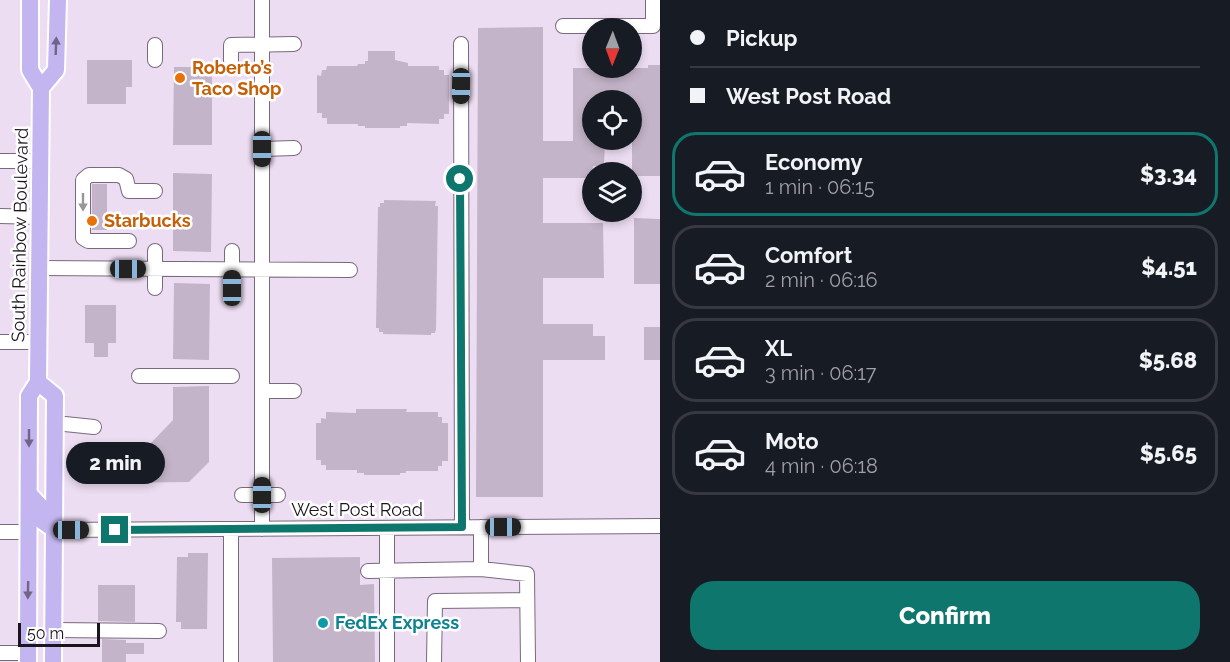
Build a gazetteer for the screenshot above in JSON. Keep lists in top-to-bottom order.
{
  "streets": {
    "main road": ["South Rainbow Boulevard"],
    "street": ["West Post Road"]
  },
  "places": ["Roberto’s Taco Shop", "Starbucks", "FedEx Express"],
  "scale_bar": "50 m",
  "north": "bottom",
  "page": {
    "banner": ["Pickup", "West Post Road"],
    "list": [
      {
        "name": "Economy",
        "note": "1 min · 06:15",
        "value": "$3.34"
      },
      {
        "name": "Comfort",
        "note": "2 min · 06:16",
        "value": "$4.51"
      },
      {
        "name": "XL",
        "note": "3 min · 06:17",
        "value": "$5.68"
      },
      {
        "name": "Moto",
        "note": "4 min · 06:18",
        "value": "$5.65"
      }
    ],
    "bubble": "2 min",
    "buttons": "Confirm",
    "scale": "50 m"
  }
}
